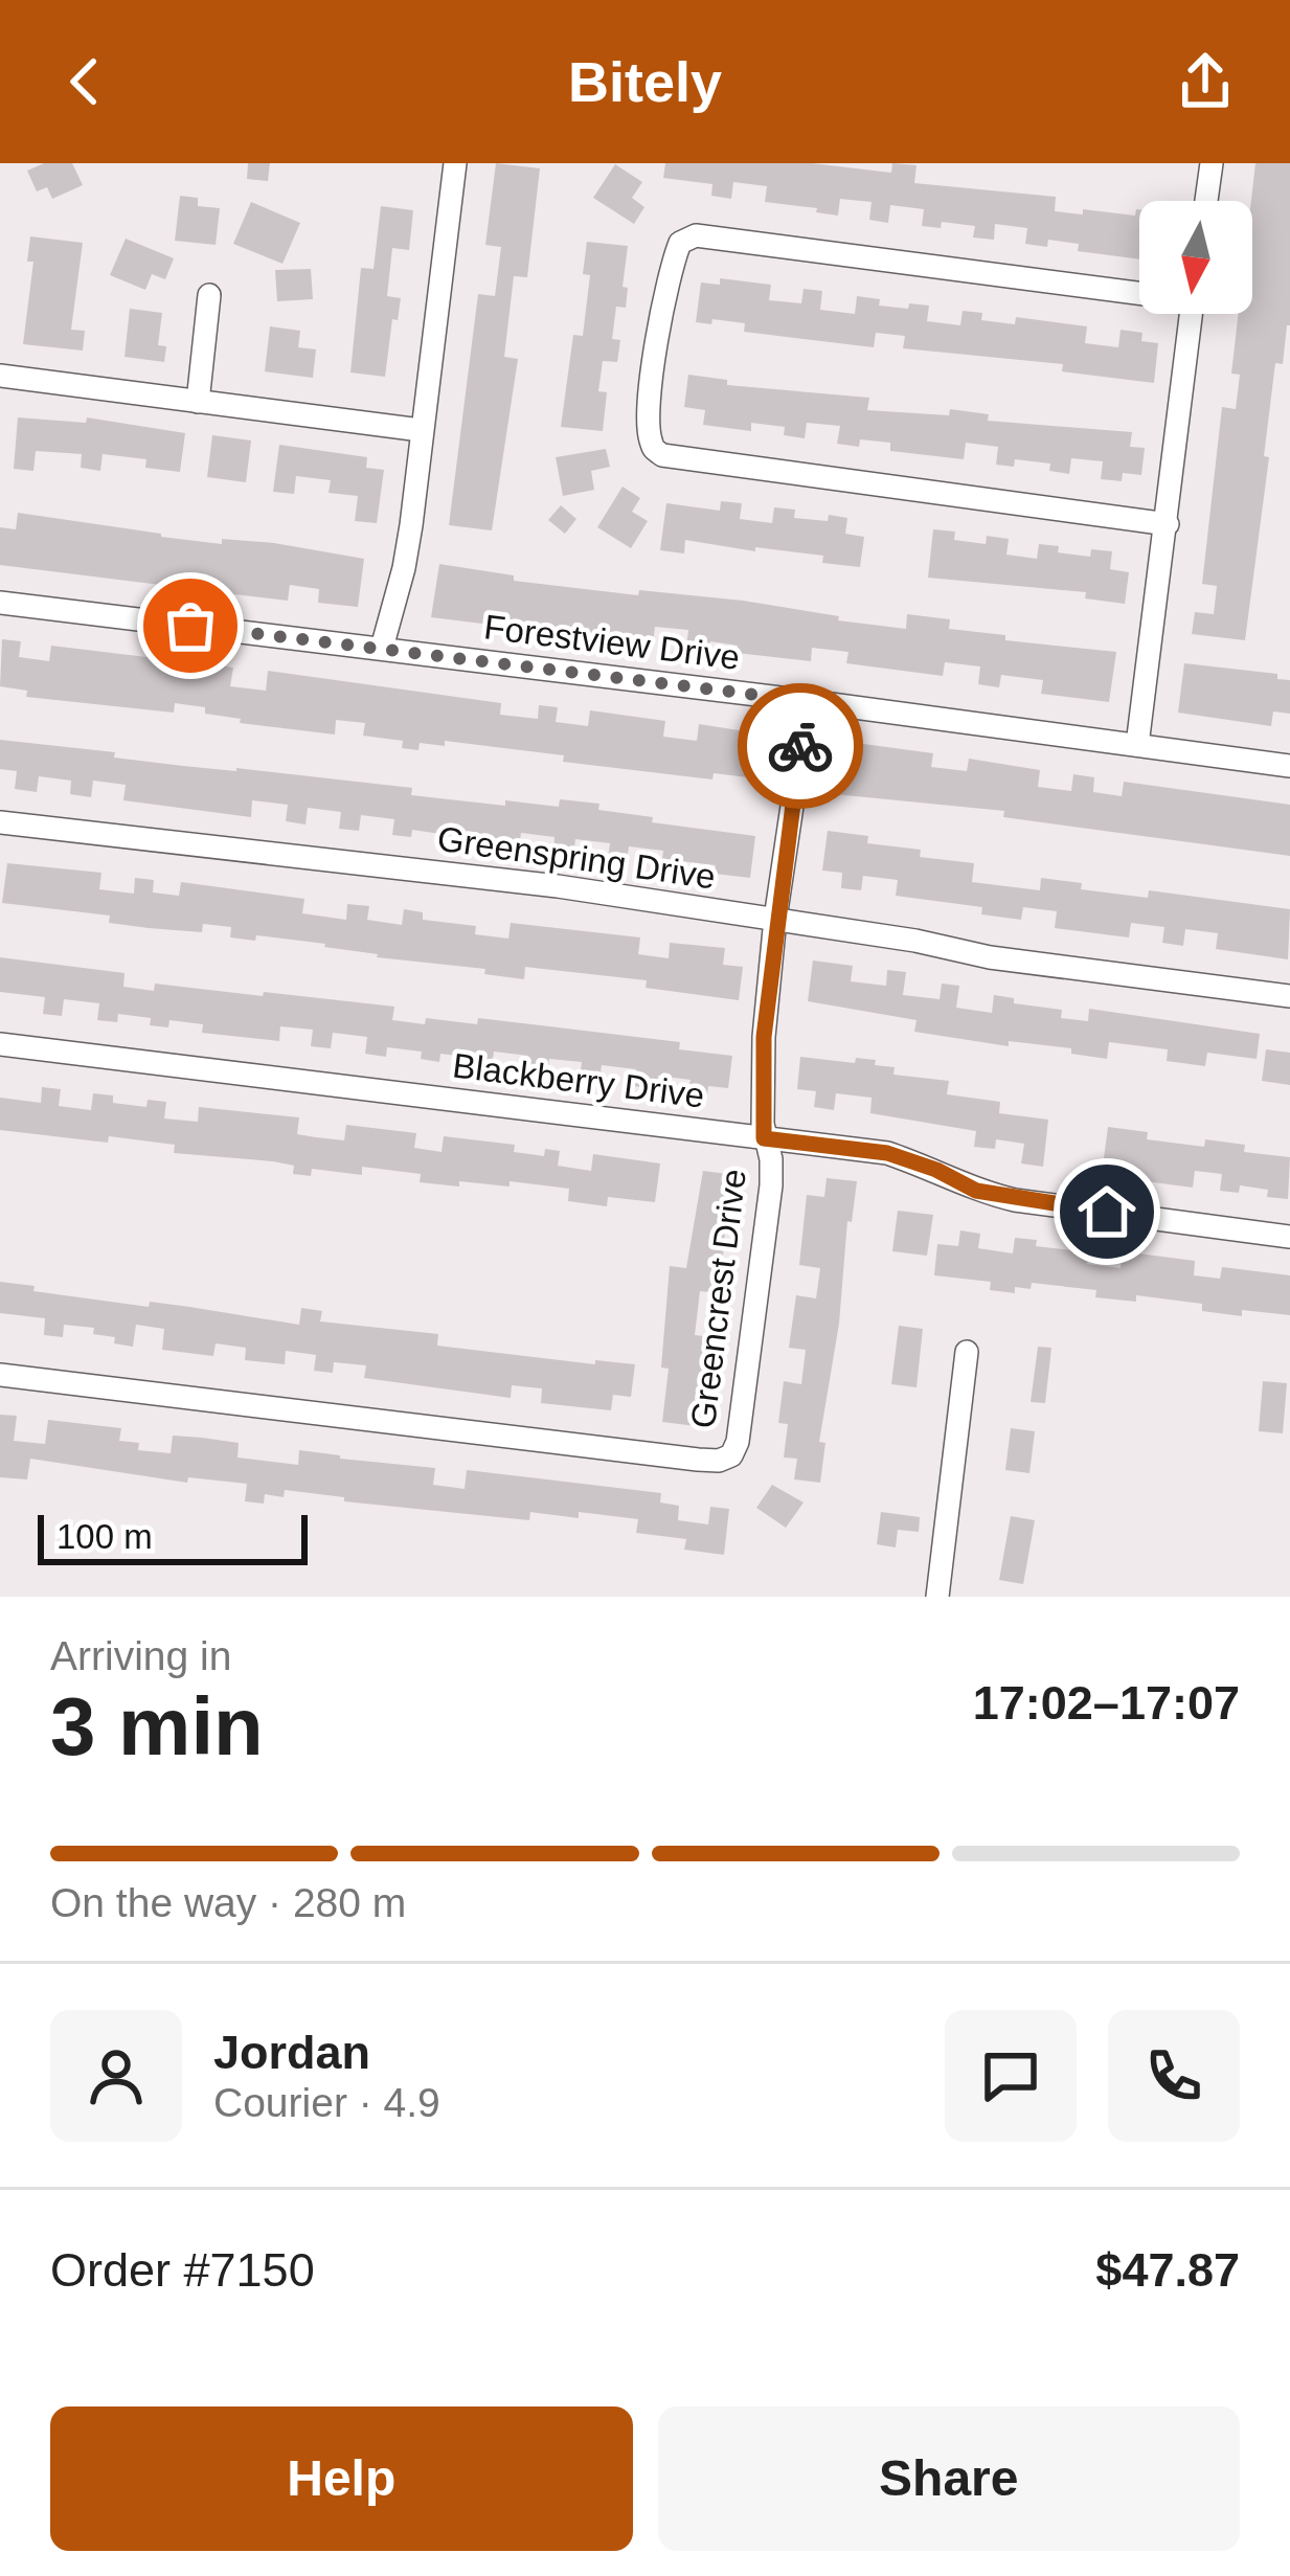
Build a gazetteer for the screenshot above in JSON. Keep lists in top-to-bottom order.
{
  "streets": {
    "street": [
      "Forestview Drive",
      "Greenspring Drive",
      "Blackberry Drive",
      "Greencrest Drive"
    ]
  },
  "crossings": [
    ["Forestview Drive", "Greencrest Drive"],
    ["Greenspring Drive", "Greencrest Drive"],
    ["Blackberry Drive", "Greencrest Drive"]
  ],
  "scale_bar": "100 m",
  "north": "bottom",
  "page": {
    "header": "Bitely",
    "scale": "100 m",
    "heading": ["3 min", "Arriving in", "17:02–17:07"],
    "panel": [
      "Jordan",
      "Courier · 4.9",
      "Order #7150",
      "$47.87"
    ],
    "bar": "On the way · 280 m",
    "buttons": ["Help", "Share"]
  }
}
